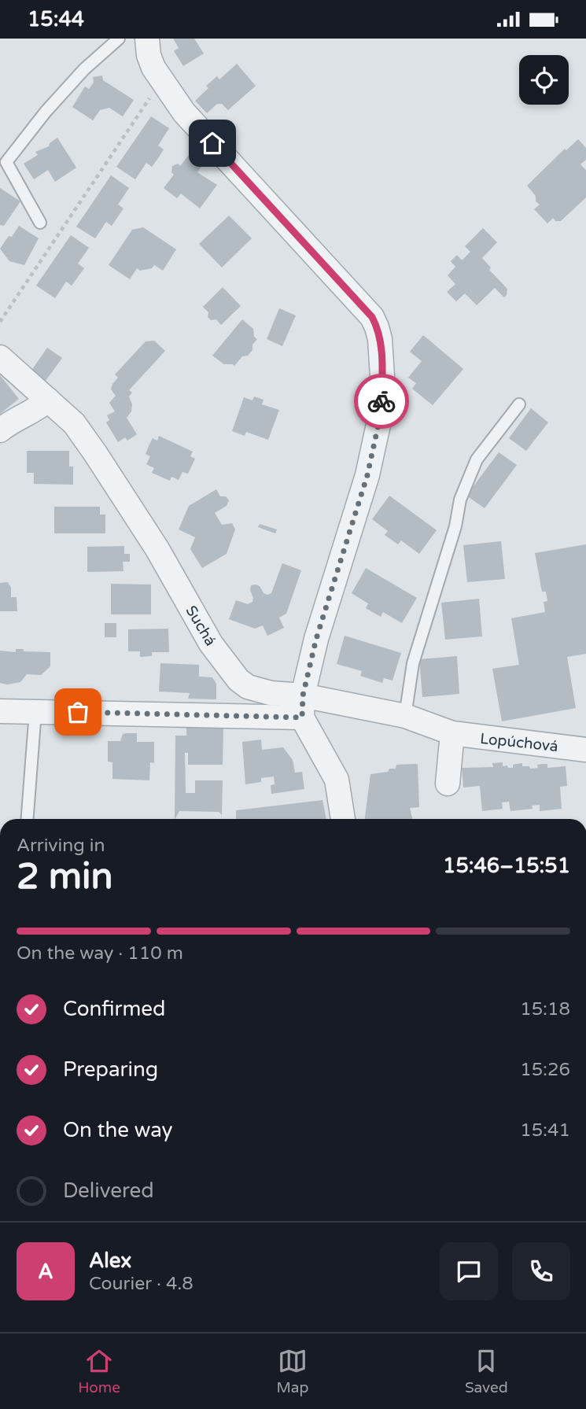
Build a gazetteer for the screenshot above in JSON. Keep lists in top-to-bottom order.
{
  "streets": {
    "street": ["Suchá", "Lopúchová"]
  },
  "crossings": [
    ["Suchá", "Lopúchová"]
  ],
  "page": {
    "status": "15:44",
    "heading": ["2 min", "Arriving in", "15:46–15:51"],
    "panel": ["Alex", "Courier · 4.8"],
    "bar": "On the way · 110 m",
    "list": [
      ["Confirmed", "15:18"],
      ["Preparing", "15:26"],
      ["On the way", "15:41"],
      "Delivered"
    ],
    "round": "A",
    "tabs": ["Home", "Map", "Saved"]
  }
}
